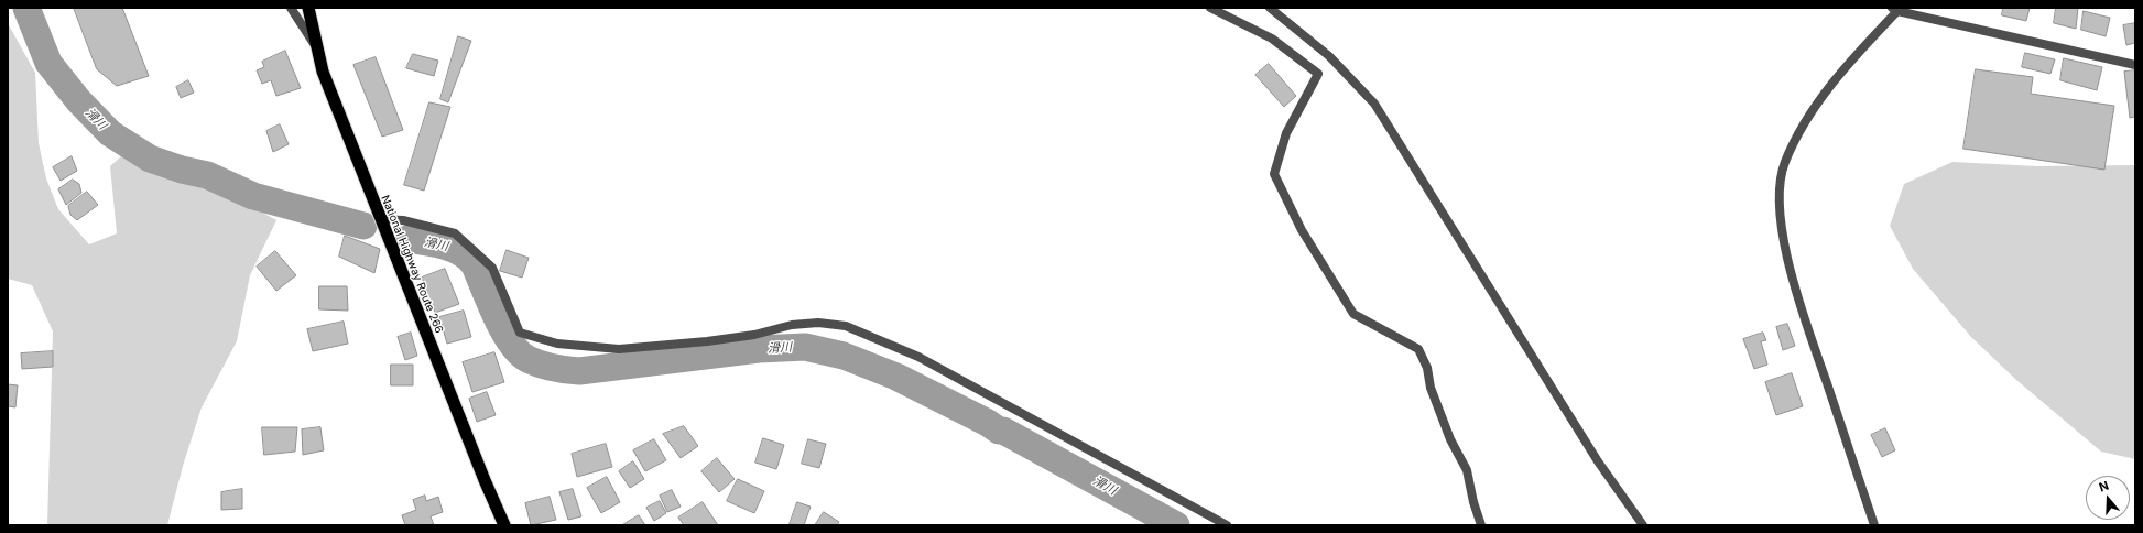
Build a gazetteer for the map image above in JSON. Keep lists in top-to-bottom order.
{
  "streets": {
    "highway": ["National Highway Route 266"]
  },
  "water": ["滑川"],
  "north": "top"
}
